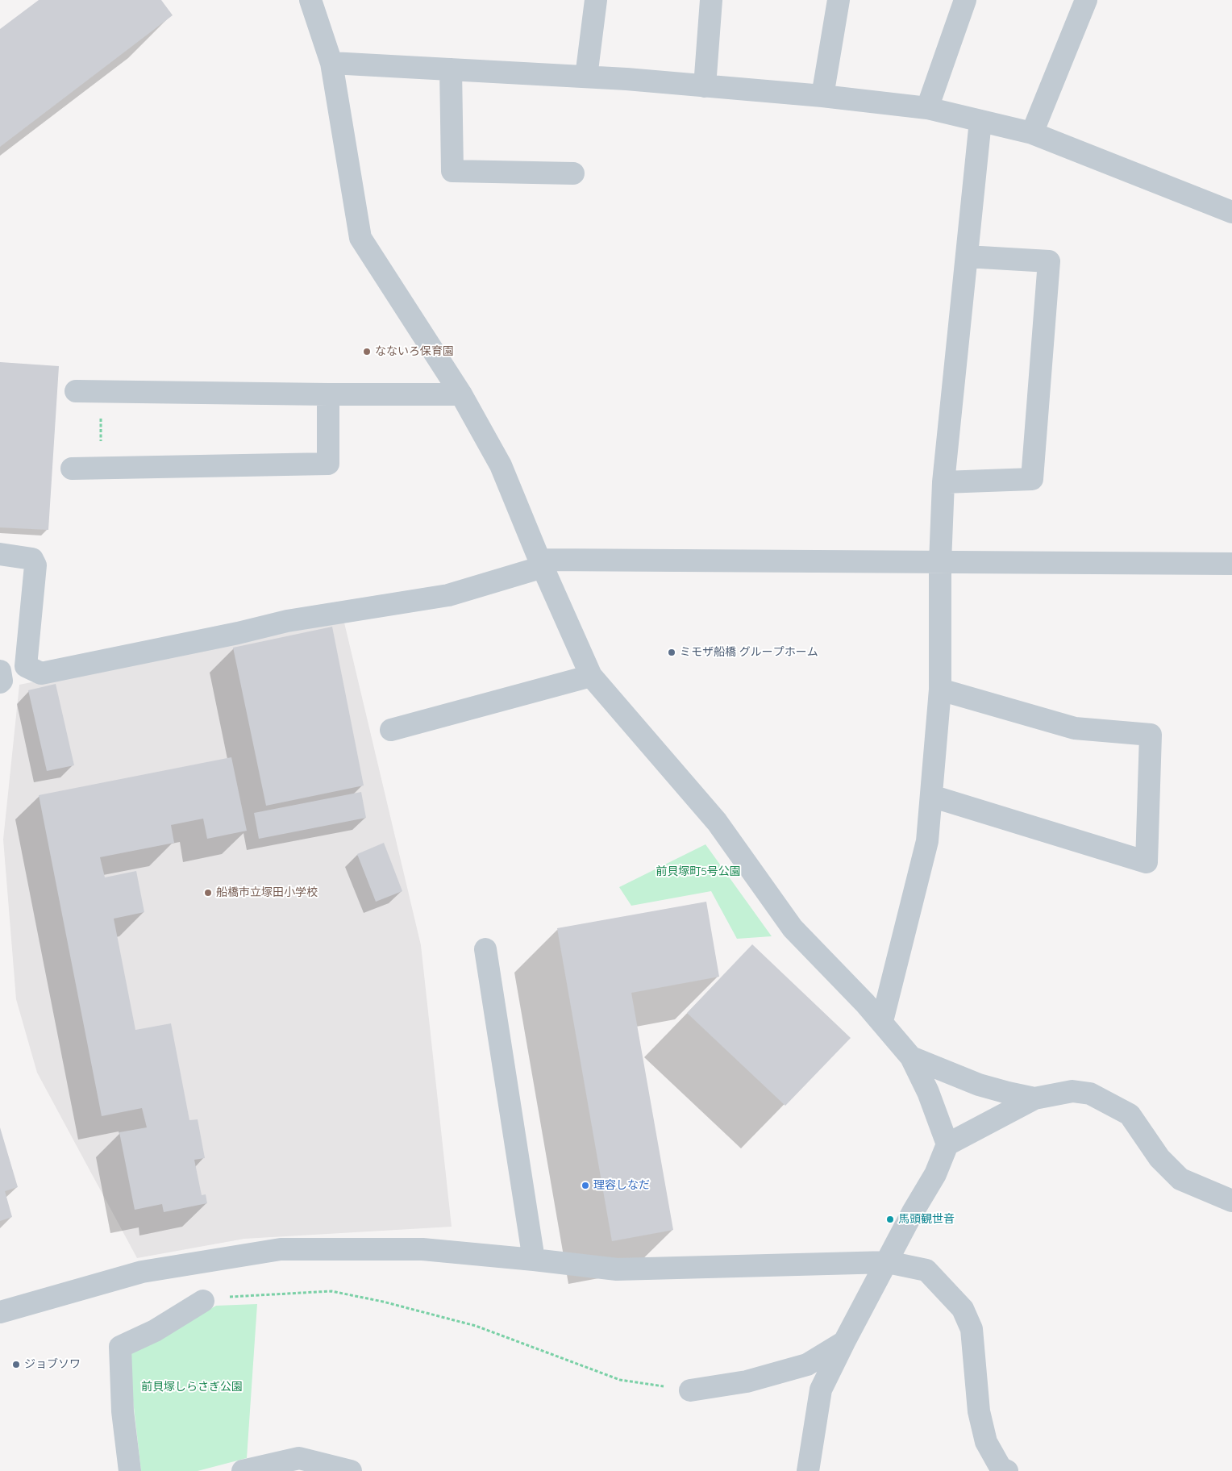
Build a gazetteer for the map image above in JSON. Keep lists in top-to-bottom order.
{
  "parks": ["前貝塚町5号公園", "前貝塚しらさぎ公園"],
  "places": [
    "なないろ保育園",
    "ミモザ船橋 グループホーム",
    "船橋市立塚田小学校",
    "理容しなだ",
    "馬頭観世音",
    "ジョブソワ"
  ]
}
